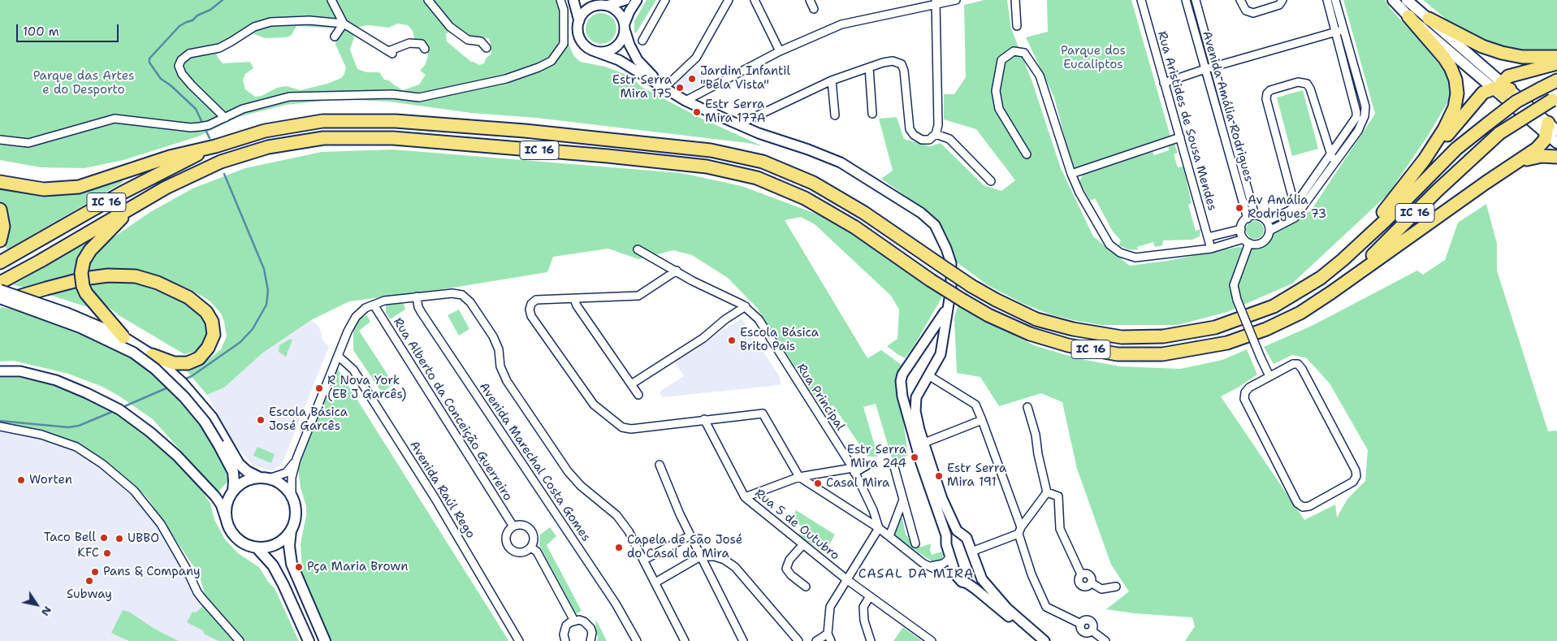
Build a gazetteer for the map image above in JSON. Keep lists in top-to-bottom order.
{
  "streets": {
    "highway": ["IC 16"],
    "street": [
      "Avenida Amália Rodrigues",
      "Rua Aristides de Sousa Mendes",
      "Rua Principal",
      "Rua Alberto da Conceição Guerreiro",
      "Avenida Marechal Costa Gomes",
      "Avenida Raúl Rego",
      "Rua 5 de Outubro"
    ]
  },
  "districts": ["CASAL DA MIRA"],
  "parks": ["Parque dos Eucaliptos", "Parque das Artes e do Desporto"],
  "places": [
    "Jardim Infantil \"Bela Vista\"",
    "Estr Serra Mira 175",
    "Estr Serra Mira 177A",
    "Av Amália Rodrigues 73",
    "Escola Básica Brito Pais",
    "R Nova York (EB J Garcês)",
    "Escola Básica José Garcês",
    "Estr Serra Mira 244",
    "Estr Serra Mira 191",
    "Worten",
    "Casal Mira",
    "Taco Bell",
    "UBBO",
    "Capela de São José do Casal da Mira",
    "KFC",
    "Pça Maria Brown",
    "Pans & Company",
    "Subway"
  ],
  "scale_bar": "100 m",
  "north": "bottom right"
}
